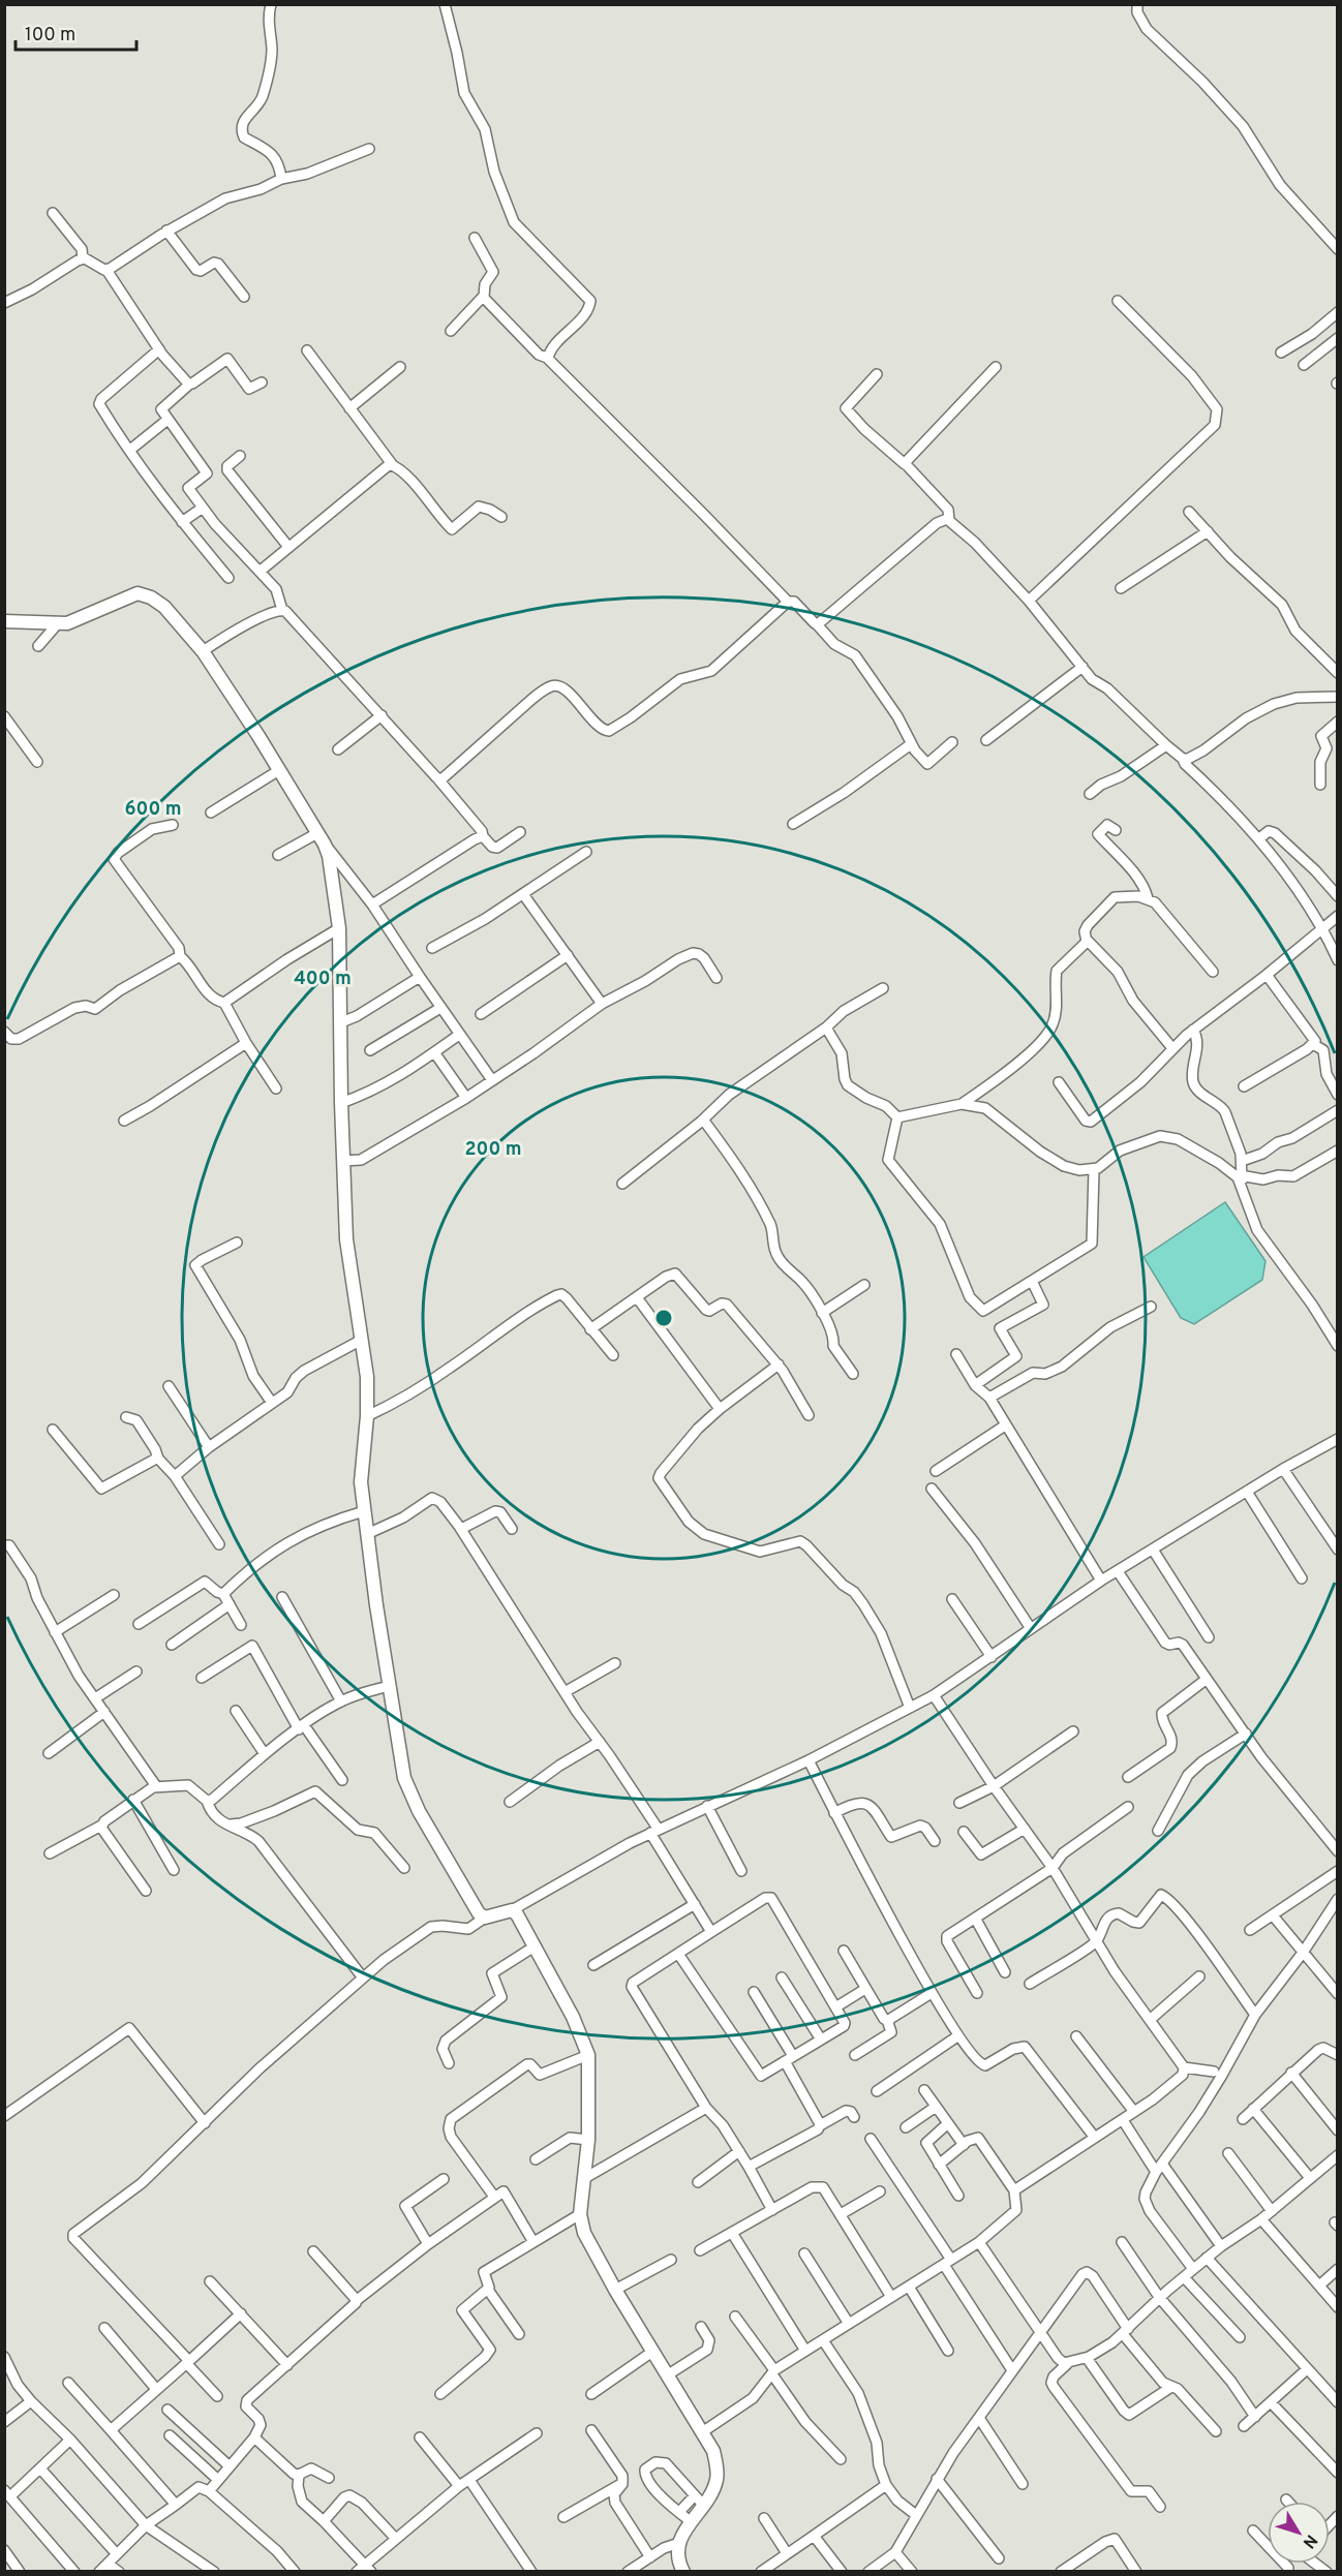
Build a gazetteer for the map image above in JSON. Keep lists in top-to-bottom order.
{
  "scale_bar": "100 m",
  "north": "bottom right",
  "rings": ["600 m", "400 m", "200 m"]
}
